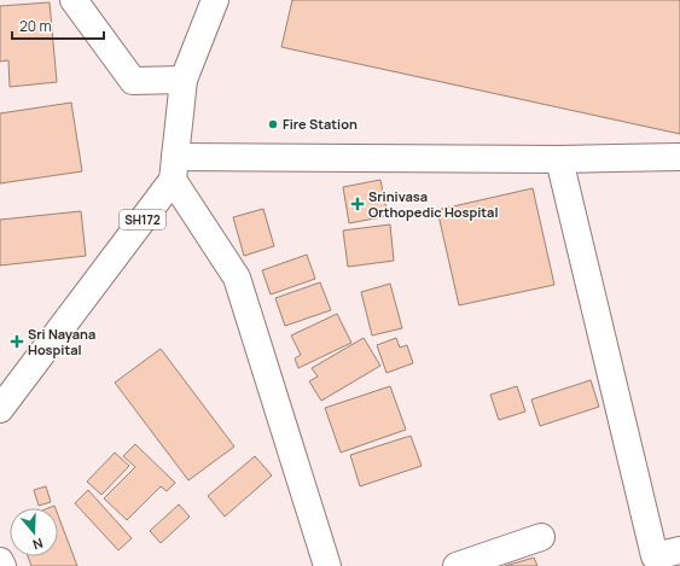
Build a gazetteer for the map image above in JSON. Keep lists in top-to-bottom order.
{
  "streets": {
    "street": ["SH172"]
  },
  "places": {
    "other": ["Fire Station"],
    "health": ["Srinivasa Orthopedic Hospital", "Sri Nayana Hospital"]
  },
  "scale_bar": "20 m",
  "north": "bottom"
}
